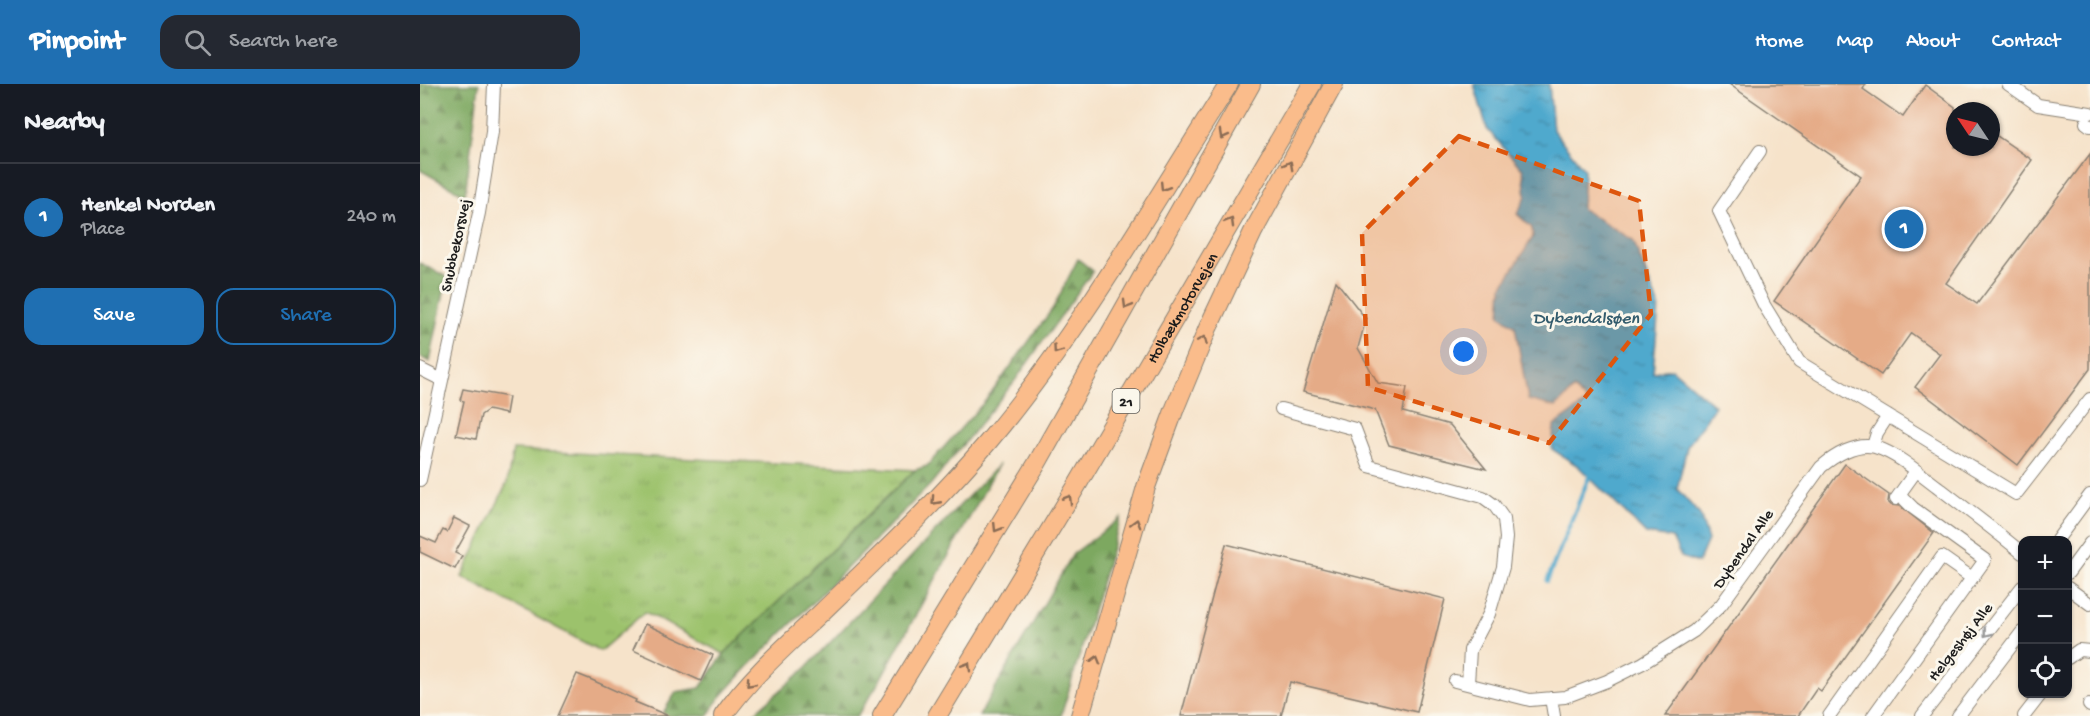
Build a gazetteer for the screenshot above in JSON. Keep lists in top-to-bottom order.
{
  "streets": {
    "highway": ["Holbækmotorvejen", "21"],
    "street": ["Snubbekorsvej", "Dybendal Alle", "Helgeshøj Alle"]
  },
  "water": ["Dybendalsøen"],
  "north": "top left",
  "page": {
    "header": "Pinpoint",
    "search": "Search here",
    "nav": [
      "Home",
      "Map",
      "About",
      "Contact"
    ],
    "heading": "Nearby",
    "list": [
      {
        "mark": "1",
        "name": "Henkel Norden",
        "note": "Place",
        "value": "240 m"
      }
    ],
    "pins": "1",
    "buttons": ["Save", "Share"],
    "map_buttons": ["+", "−"]
  }
}
